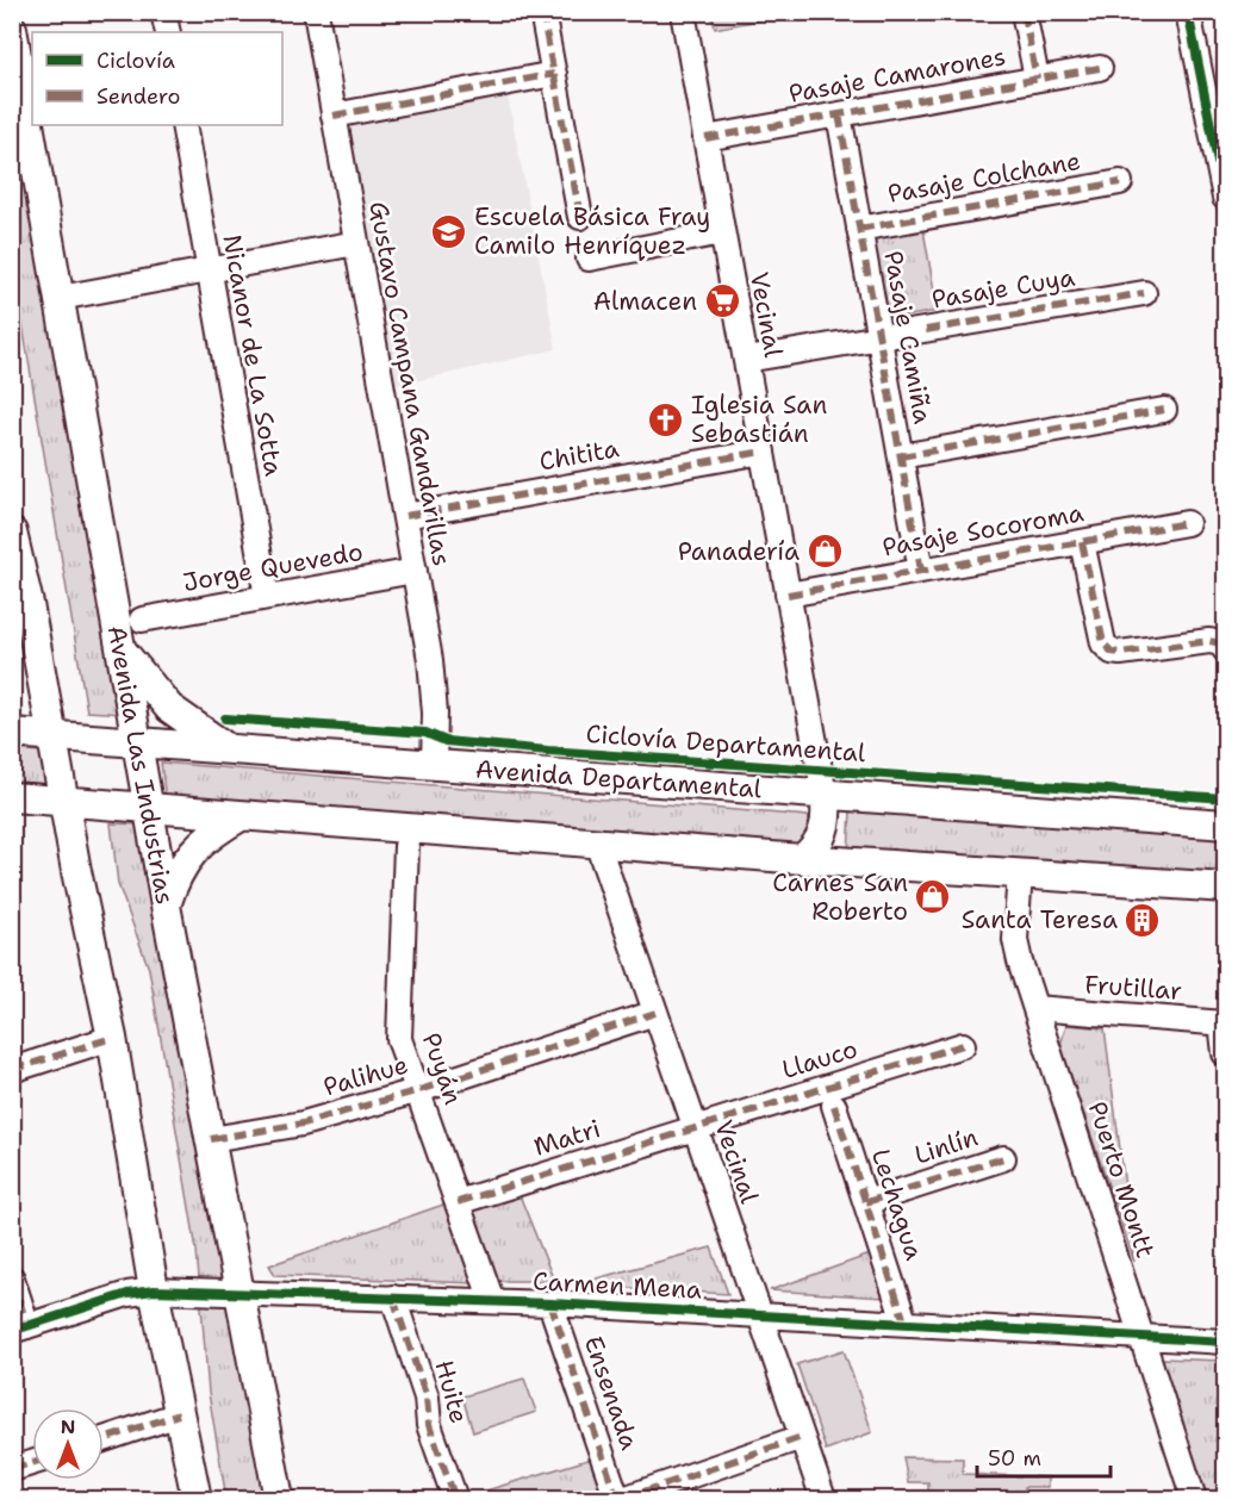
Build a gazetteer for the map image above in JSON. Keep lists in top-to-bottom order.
{
  "streets": {
    "main road": ["Avenida Las Industrias", "Avenida Departamental"],
    "street": [
      "Pasaje Camarones",
      "Pasaje Colchane",
      "Pasaje Cuya",
      "Vecinal",
      "Pasaje Camiña",
      "Nicanor de La Sotta",
      "Gustavo Campana Gandarillas",
      "Chitita",
      "Pasaje Socoroma",
      "Jorge Quevedo",
      "Frutillar",
      "Llauco",
      "Puyán",
      "Palihue",
      "Matri",
      "Linlín",
      "Puerto Montt",
      "Lechagua",
      "Carmen Mena",
      "Huite",
      "Ensenada"
    ],
    "cycle path": ["Ciclovía Departamental"]
  },
  "crossings": [
    ["Pasaje Camarones", "Vecinal"],
    ["Pasaje Camarones", "Pasaje Camiña"],
    ["Pasaje Colchane", "Pasaje Camiña"],
    ["Pasaje Cuya", "Vecinal"],
    ["Pasaje Cuya", "Pasaje Camiña"],
    ["Vecinal", "Chitita"],
    ["Vecinal", "Pasaje Socoroma"],
    ["Vecinal", "Avenida Departamental"],
    ["Vecinal", "Llauco"],
    ["Vecinal", "Palihue"],
    ["Vecinal", "Matri"],
    ["Vecinal", "Carmen Mena"],
    ["Pasaje Camiña", "Pasaje Socoroma"],
    ["Nicanor de La Sotta", "Jorge Quevedo"],
    ["Gustavo Campana Gandarillas", "Chitita"],
    ["Gustavo Campana Gandarillas", "Jorge Quevedo"],
    ["Gustavo Campana Gandarillas", "Avenida Departamental"],
    ["Avenida Las Industrias", "Avenida Departamental"],
    ["Avenida Las Industrias", "Palihue"],
    ["Avenida Las Industrias", "Carmen Mena"],
    ["Frutillar", "Puerto Montt"],
    ["Llauco", "Matri"],
    ["Puyán", "Palihue"],
    ["Puyán", "Matri"],
    ["Puyán", "Carmen Mena"],
    ["Linlín", "Lechagua"],
    ["Puerto Montt", "Carmen Mena"],
    ["Lechagua", "Carmen Mena"],
    ["Carmen Mena", "Huite"],
    ["Carmen Mena", "Ensenada"]
  ],
  "places": {
    "school or university": ["Escuela Básica Fray Camilo Henríquez"],
    "supermarket": ["Almacen"],
    "church": ["Iglesia San Sebastián"],
    "shop": ["Panadería", "Carnes San Roberto"],
    "building": ["Santa Teresa"]
  },
  "legend": ["Ciclovía", "Sendero"],
  "scale_bar": "50 m",
  "north": "top"
}
